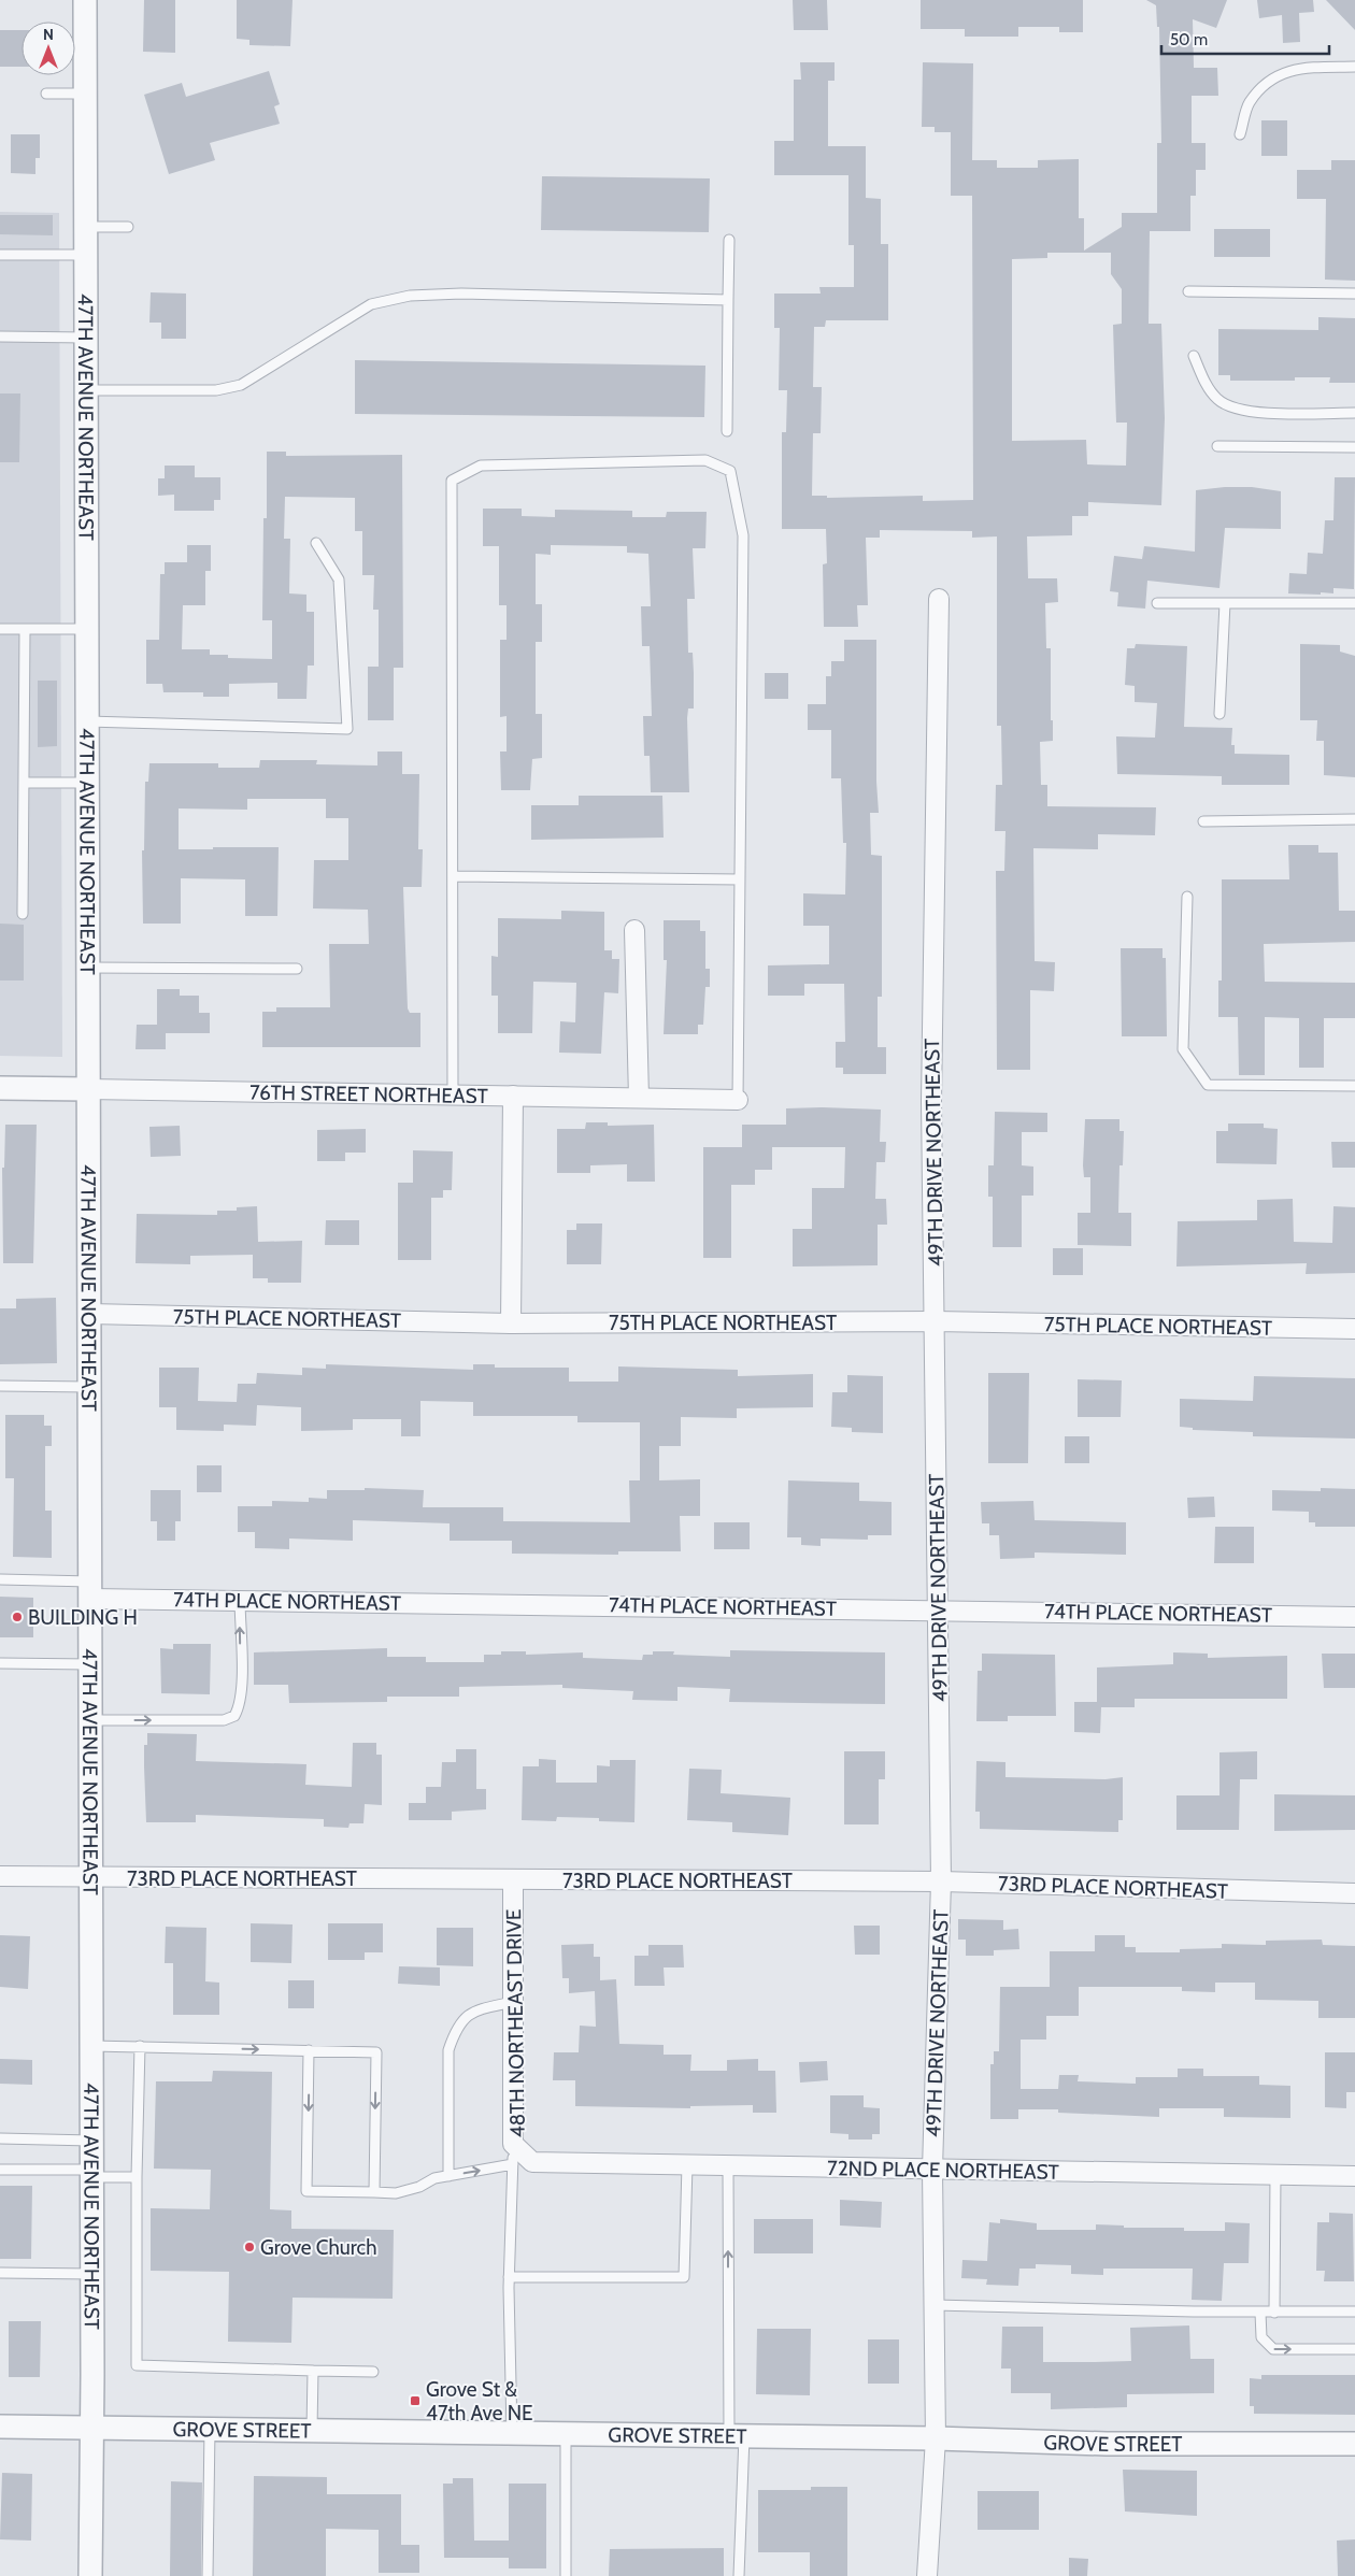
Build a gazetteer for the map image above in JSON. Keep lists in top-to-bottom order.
{
  "streets": {
    "street": [
      "47TH AVENUE NORTHEAST",
      "76TH STREET NORTHEAST",
      "49TH DRIVE NORTHEAST",
      "75TH PLACE NORTHEAST",
      "74TH PLACE NORTHEAST",
      "73RD PLACE NORTHEAST",
      "48TH NORTHEAST DRIVE",
      "72ND PLACE NORTHEAST",
      "GROVE STREET"
    ]
  },
  "crossings": [
    ["47TH AVENUE NORTHEAST", "76TH STREET NORTHEAST"],
    ["47TH AVENUE NORTHEAST", "75TH PLACE NORTHEAST"],
    ["47TH AVENUE NORTHEAST", "74TH PLACE NORTHEAST"],
    ["47TH AVENUE NORTHEAST", "73RD PLACE NORTHEAST"],
    ["47TH AVENUE NORTHEAST", "GROVE STREET"],
    ["49TH DRIVE NORTHEAST", "75TH PLACE NORTHEAST"],
    ["49TH DRIVE NORTHEAST", "74TH PLACE NORTHEAST"],
    ["49TH DRIVE NORTHEAST", "73RD PLACE NORTHEAST"],
    ["49TH DRIVE NORTHEAST", "72ND PLACE NORTHEAST"],
    ["49TH DRIVE NORTHEAST", "GROVE STREET"],
    ["73RD PLACE NORTHEAST", "48TH NORTHEAST DRIVE"],
    ["48TH NORTHEAST DRIVE", "72ND PLACE NORTHEAST"]
  ],
  "places": {
    "other": ["BUILDING H", "Grove Church"],
    "transit": ["Grove St & 47th Ave NE"]
  },
  "scale_bar": "50 m",
  "north": "top"
}
